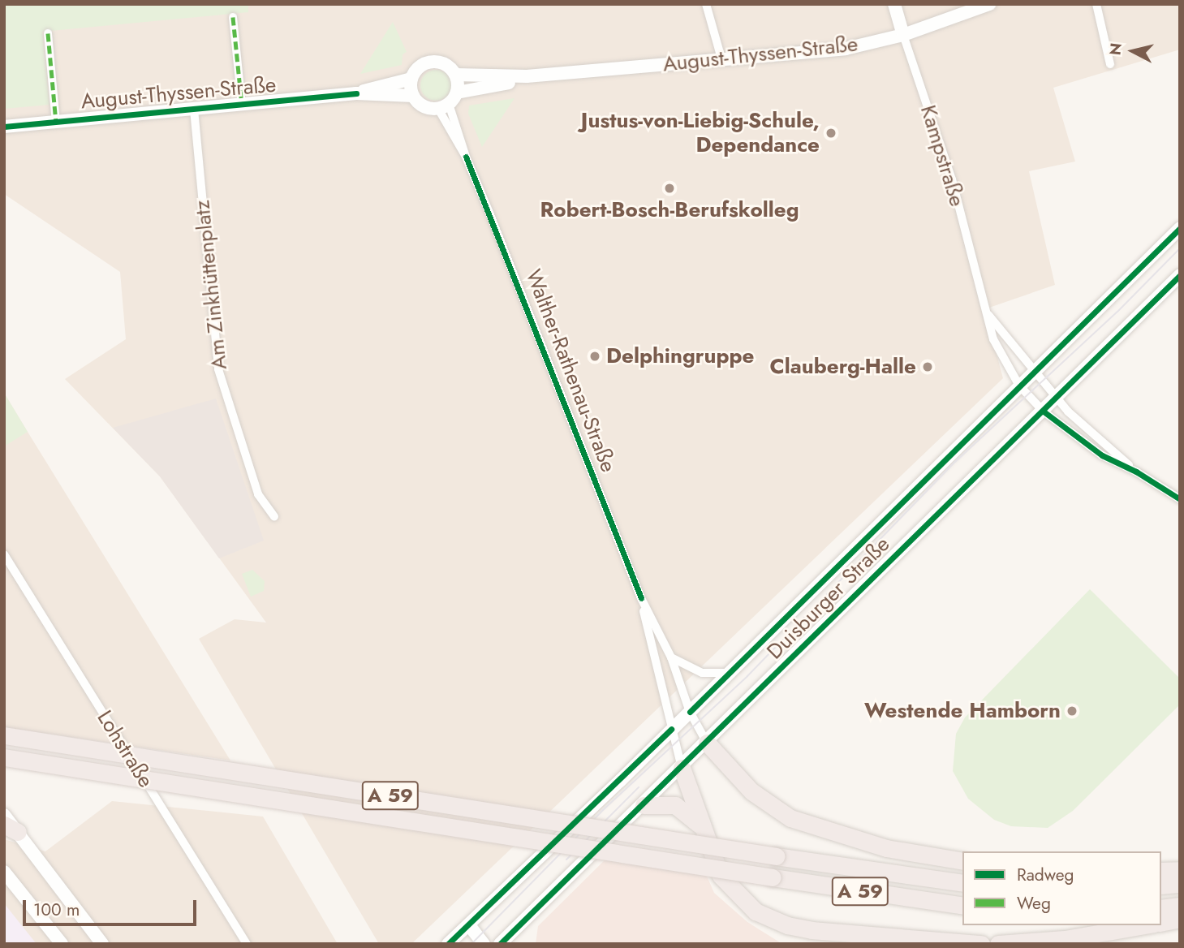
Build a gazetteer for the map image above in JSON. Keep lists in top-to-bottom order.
{
  "streets": {
    "highway": ["A 59"],
    "main road": ["August-Thyssen-Straße", "Kampstraße", "Duisburger Straße"],
    "street": ["Am Zinkhüttenplatz", "Walther-Rathenau-Straße", "Lohstraße"]
  },
  "crossings": [
    ["August-Thyssen-Straße", "Kampstraße"],
    ["August-Thyssen-Straße", "Am Zinkhüttenplatz"],
    ["August-Thyssen-Straße", "Walther-Rathenau-Straße"],
    ["Kampstraße", "Duisburger Straße"],
    ["Walther-Rathenau-Straße", "Duisburger Straße"]
  ],
  "places": [
    "Justus-von-Liebig-Schule, Dependance",
    "Robert-Bosch-Berufskolleg",
    "Delphingruppe",
    "Clauberg-Halle",
    "Westende Hamborn"
  ],
  "legend": ["Radweg", "Weg"],
  "scale_bar": "100 m",
  "north": "left"
}
